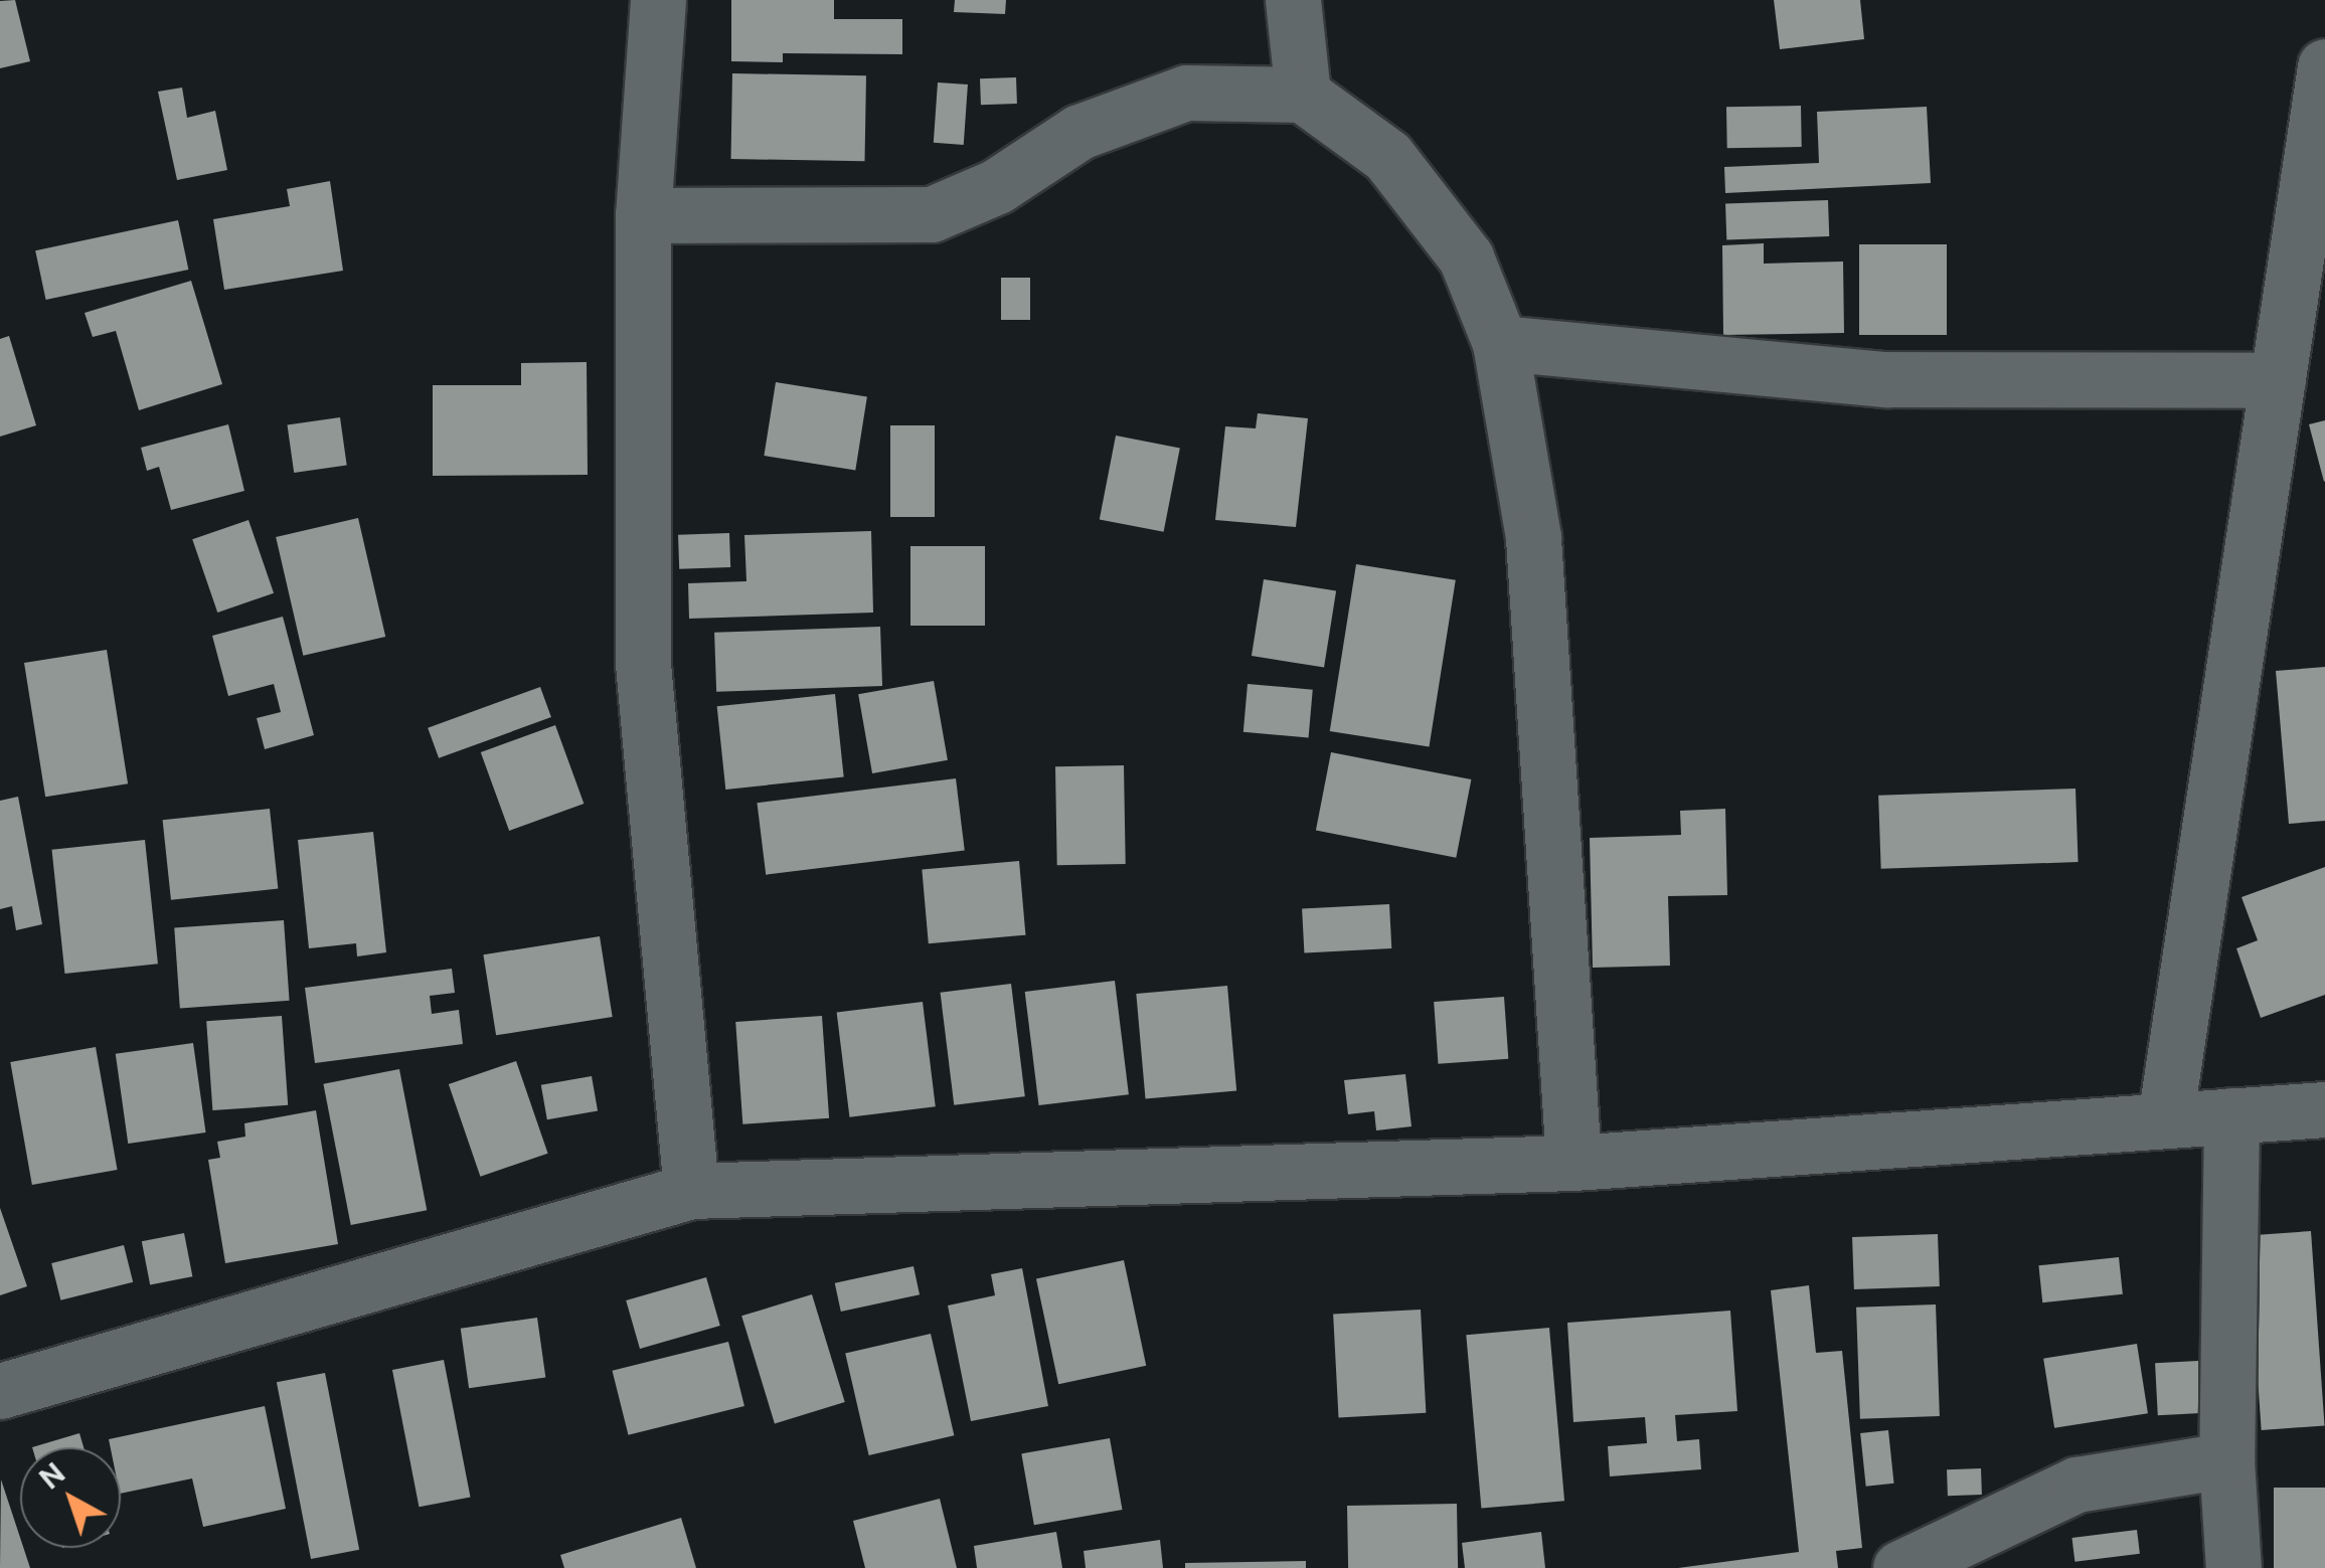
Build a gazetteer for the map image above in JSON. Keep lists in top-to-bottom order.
{
  "north": "top left"
}
